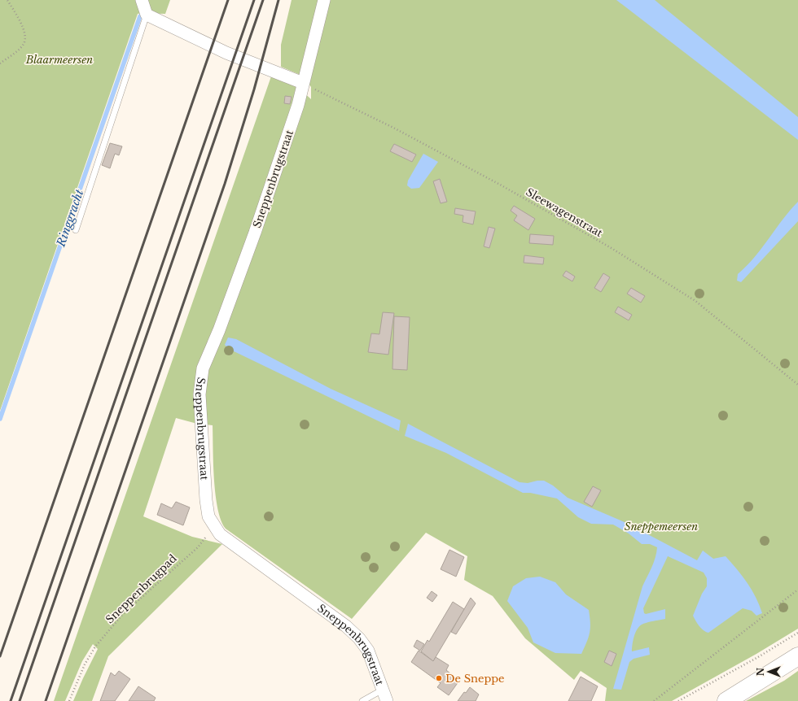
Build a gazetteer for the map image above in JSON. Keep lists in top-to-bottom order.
{
  "streets": {
    "street": ["Sneppenbrugstraat"],
    "path": ["Sleewagenstraat", "Sneppenbrugpad"]
  },
  "crossings": [
    ["Sneppenbrugstraat", "Sleewagenstraat"],
    ["Sneppenbrugstraat", "Sneppenbrugpad"]
  ],
  "water": ["Ringgracht"],
  "parks": ["Blaarmeersen", "Sneppemeersen"],
  "places": ["De Sneppe"],
  "north": "left"
}
